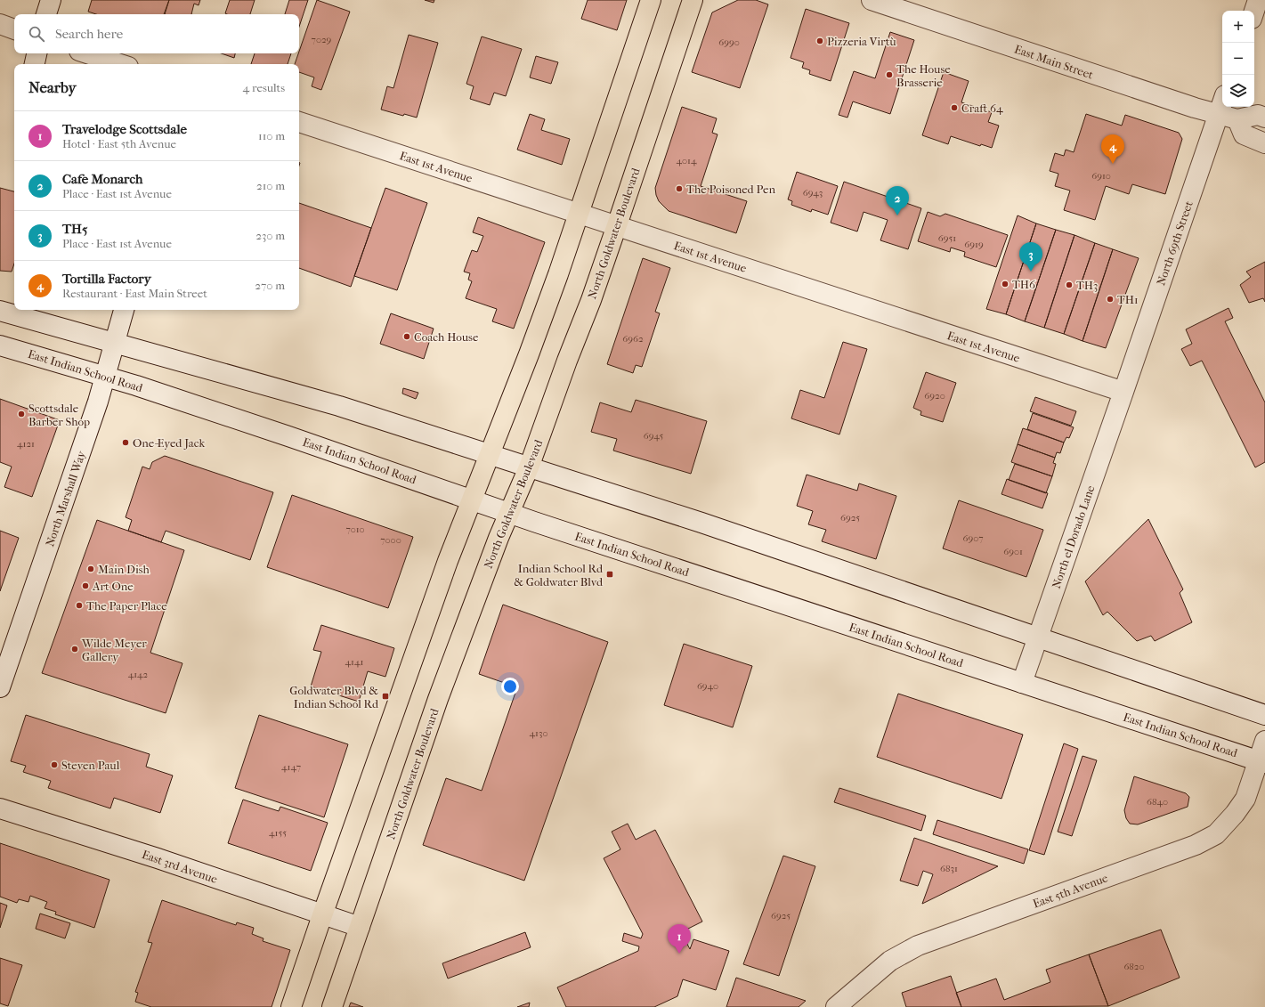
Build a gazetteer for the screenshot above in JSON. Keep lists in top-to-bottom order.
{
  "streets": {
    "main road": ["North Goldwater Boulevard"],
    "street": [
      "East Main Street",
      "East 1st Avenue",
      "North 69th Street",
      "East Indian School Road",
      "North Marshall Way",
      "North el Dorado Lane",
      "East 3rd Avenue",
      "East 5th Avenue"
    ]
  },
  "crossings": [
    ["East Main Street", "North 69th Street"],
    ["East 1st Avenue", "North Goldwater Boulevard"],
    ["East 1st Avenue", "North 69th Street"],
    ["East 1st Avenue", "North el Dorado Lane"],
    ["North Goldwater Boulevard", "East Indian School Road"],
    ["North Goldwater Boulevard", "East 3rd Avenue"],
    ["North 69th Street", "North el Dorado Lane"],
    ["East Indian School Road", "North Marshall Way"],
    ["East Indian School Road", "North el Dorado Lane"],
    ["East Indian School Road", "East 5th Avenue"]
  ],
  "places": {
    "other": [
      "Pizzeria Virtù",
      "The House Brasserie",
      "Craft 64",
      "The Poisoned Pen",
      "TH6",
      "TH3",
      "TH1",
      "Coach House",
      "Scottsdale Barber Shop",
      "One-Eyed Jack",
      "Main Dish",
      "Art One",
      "The Paper Place",
      "Wilde Meyer Gallery",
      "Steven Paul"
    ],
    "transit": ["Indian School Rd & Goldwater Blvd", "Goldwater Blvd & Indian School Rd"]
  },
  "house_numbers": [
    "7029",
    "6990",
    "4014",
    "6910",
    "6943",
    "6951",
    "6919",
    "6962",
    "6920",
    "6945",
    "4121",
    "6925",
    "7010",
    "6907",
    "7000",
    "6901",
    "4141",
    "4142",
    "6940",
    "4130",
    "4147",
    "6840",
    "4155",
    "6831",
    "6925",
    "6820"
  ],
  "page": {
    "map_buttons": ["+", "−"],
    "search": "Search here",
    "heading": ["Nearby", "4 results"],
    "list": [
      {
        "mark": "1",
        "name": "Travelodge Scottsdale",
        "note": "Hotel · East 5th Avenue",
        "value": "110 m"
      },
      {
        "mark": "2",
        "name": "Cafe Monarch",
        "note": "Place · East 1st Avenue",
        "value": "210 m"
      },
      {
        "mark": "3",
        "name": "TH5",
        "note": "Place · East 1st Avenue",
        "value": "230 m"
      },
      {
        "mark": "4",
        "name": "Tortilla Factory",
        "note": "Restaurant · East Main Street",
        "value": "270 m"
      }
    ],
    "pins": [
      "4",
      "2",
      "3",
      "1"
    ]
  }
}
